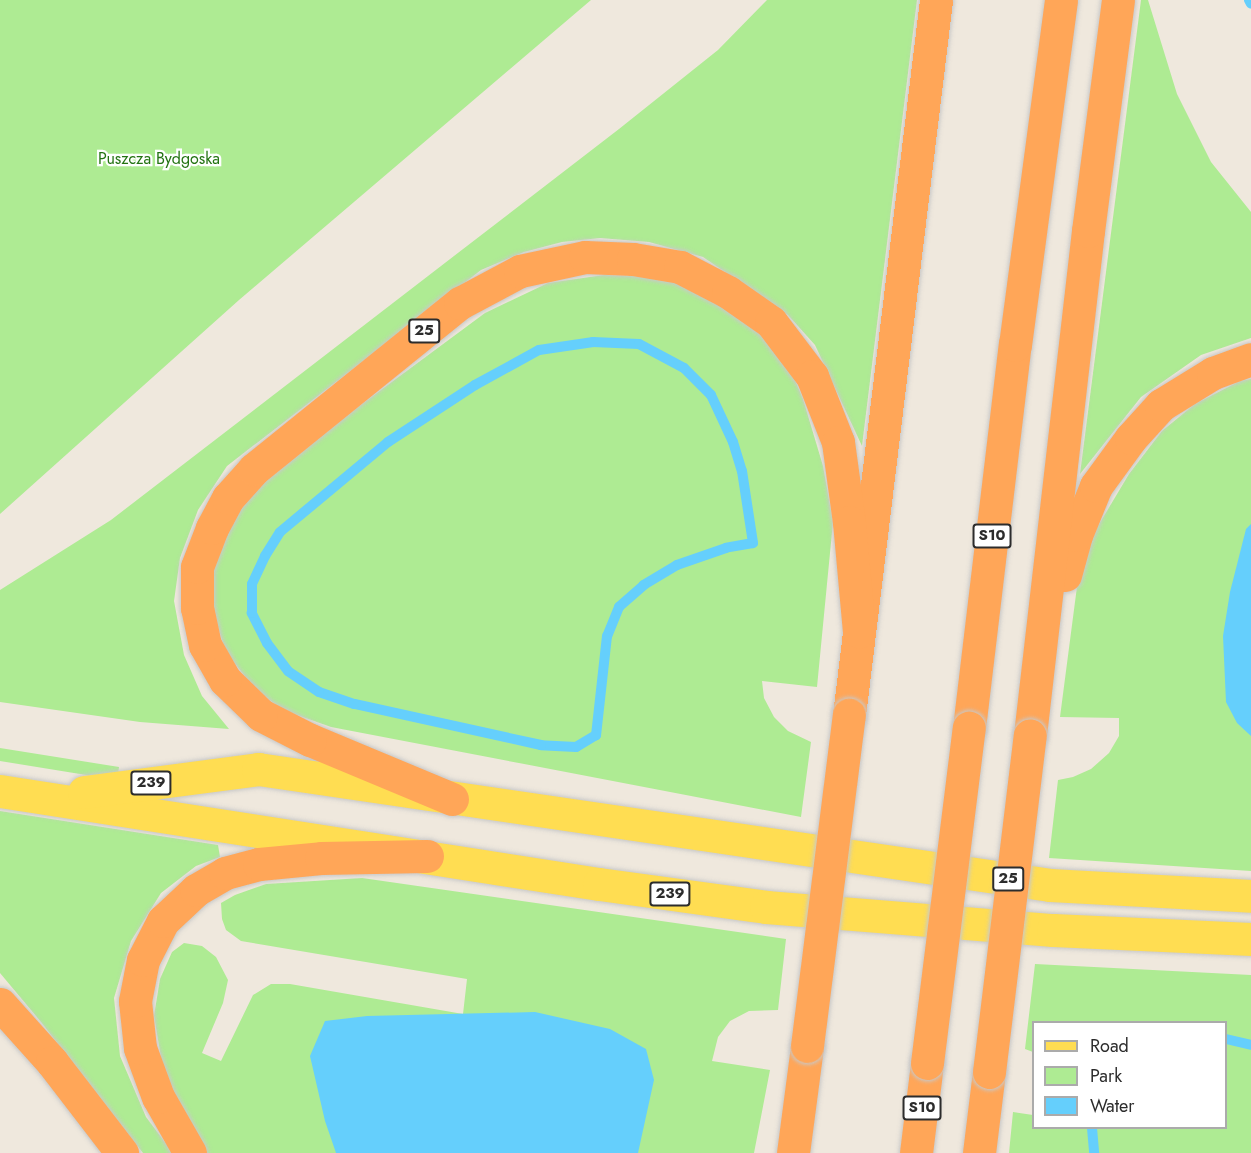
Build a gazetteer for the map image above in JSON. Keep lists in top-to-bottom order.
{
  "streets": {
    "highway": ["25", "S10"],
    "main road": ["239"]
  },
  "crossings": [
    ["25", "239"]
  ],
  "parks": ["Puszcza Bydgoska"],
  "legend": ["Road", "Park", "Water"]
}
